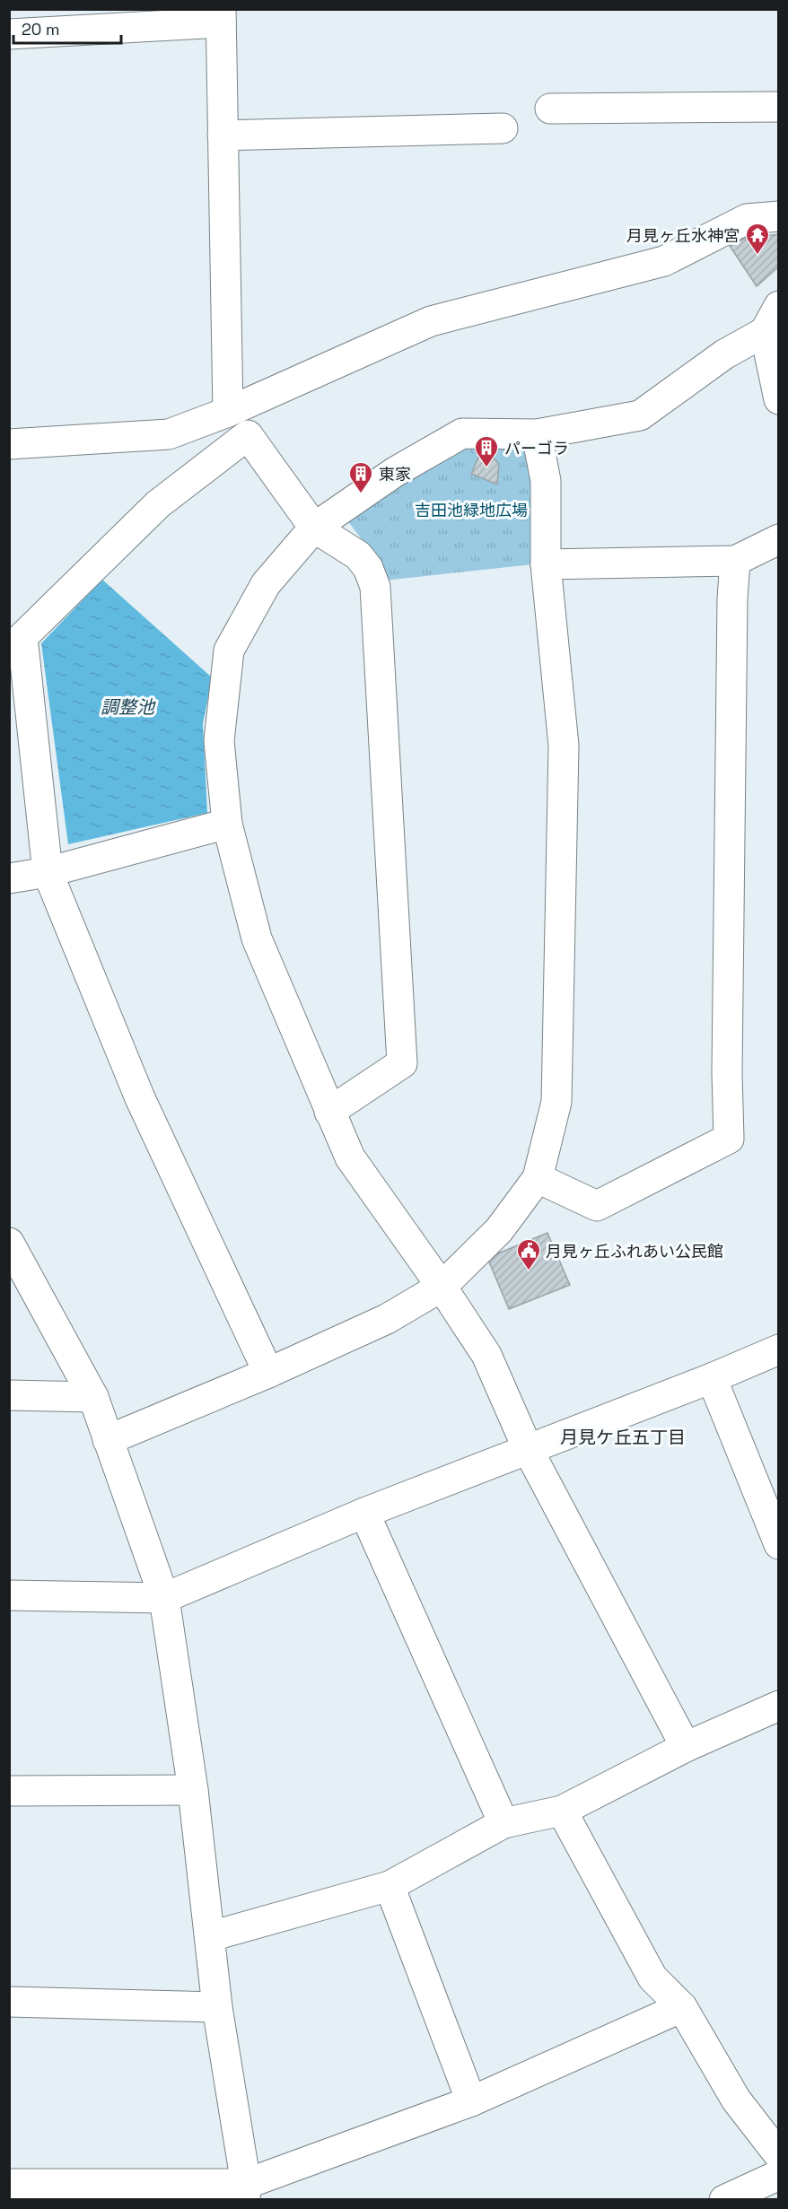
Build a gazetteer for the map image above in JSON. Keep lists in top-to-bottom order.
{
  "districts": ["月見ケ丘五丁目"],
  "water": ["調整池"],
  "parks": ["吉田池緑地広場"],
  "places": {
    "temple": ["月見ヶ丘水神宮"],
    "building": ["パーゴラ", "東家"],
    "public building": ["月見ヶ丘ふれあい公民館"]
  },
  "scale_bar": "20 m"
}
